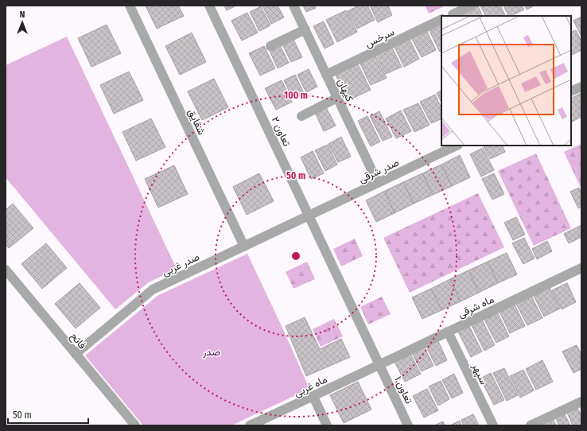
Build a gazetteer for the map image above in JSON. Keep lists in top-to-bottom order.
{
  "streets": {
    "street": [
      "سرخس",
      "کیهان",
      "شقایق",
      "تعاون ۲",
      "صدر شرقی",
      "صدر غربی",
      "ماه شرقی",
      "فاتح",
      "سپهر",
      "ماه غربی",
      "تعاون ۱"
    ]
  },
  "crossings": [
    ["سرخس", "کیهان"],
    ["کیهان", "صدر شرقی"],
    ["شقایق", "صدر غربی"],
    ["تعاون ۲", "صدر شرقی"],
    ["تعاون ۲", "صدر غربی"],
    ["تعاون ۲", "ماه شرقی"],
    ["تعاون ۲", "ماه غربی"],
    ["تعاون ۲", "تعاون ۱"],
    ["صدر شرقی", "صدر غربی"],
    ["صدر غربی", "فاتح"],
    ["ماه شرقی", "سپهر"],
    ["ماه شرقی", "ماه غربی"],
    ["ماه شرقی", "تعاون ۱"],
    ["ماه غربی", "تعاون ۱"]
  ],
  "parks": ["صدر"],
  "scale_bar": "50 m",
  "north": "top",
  "rings": ["100 m", "50 m"]
}
